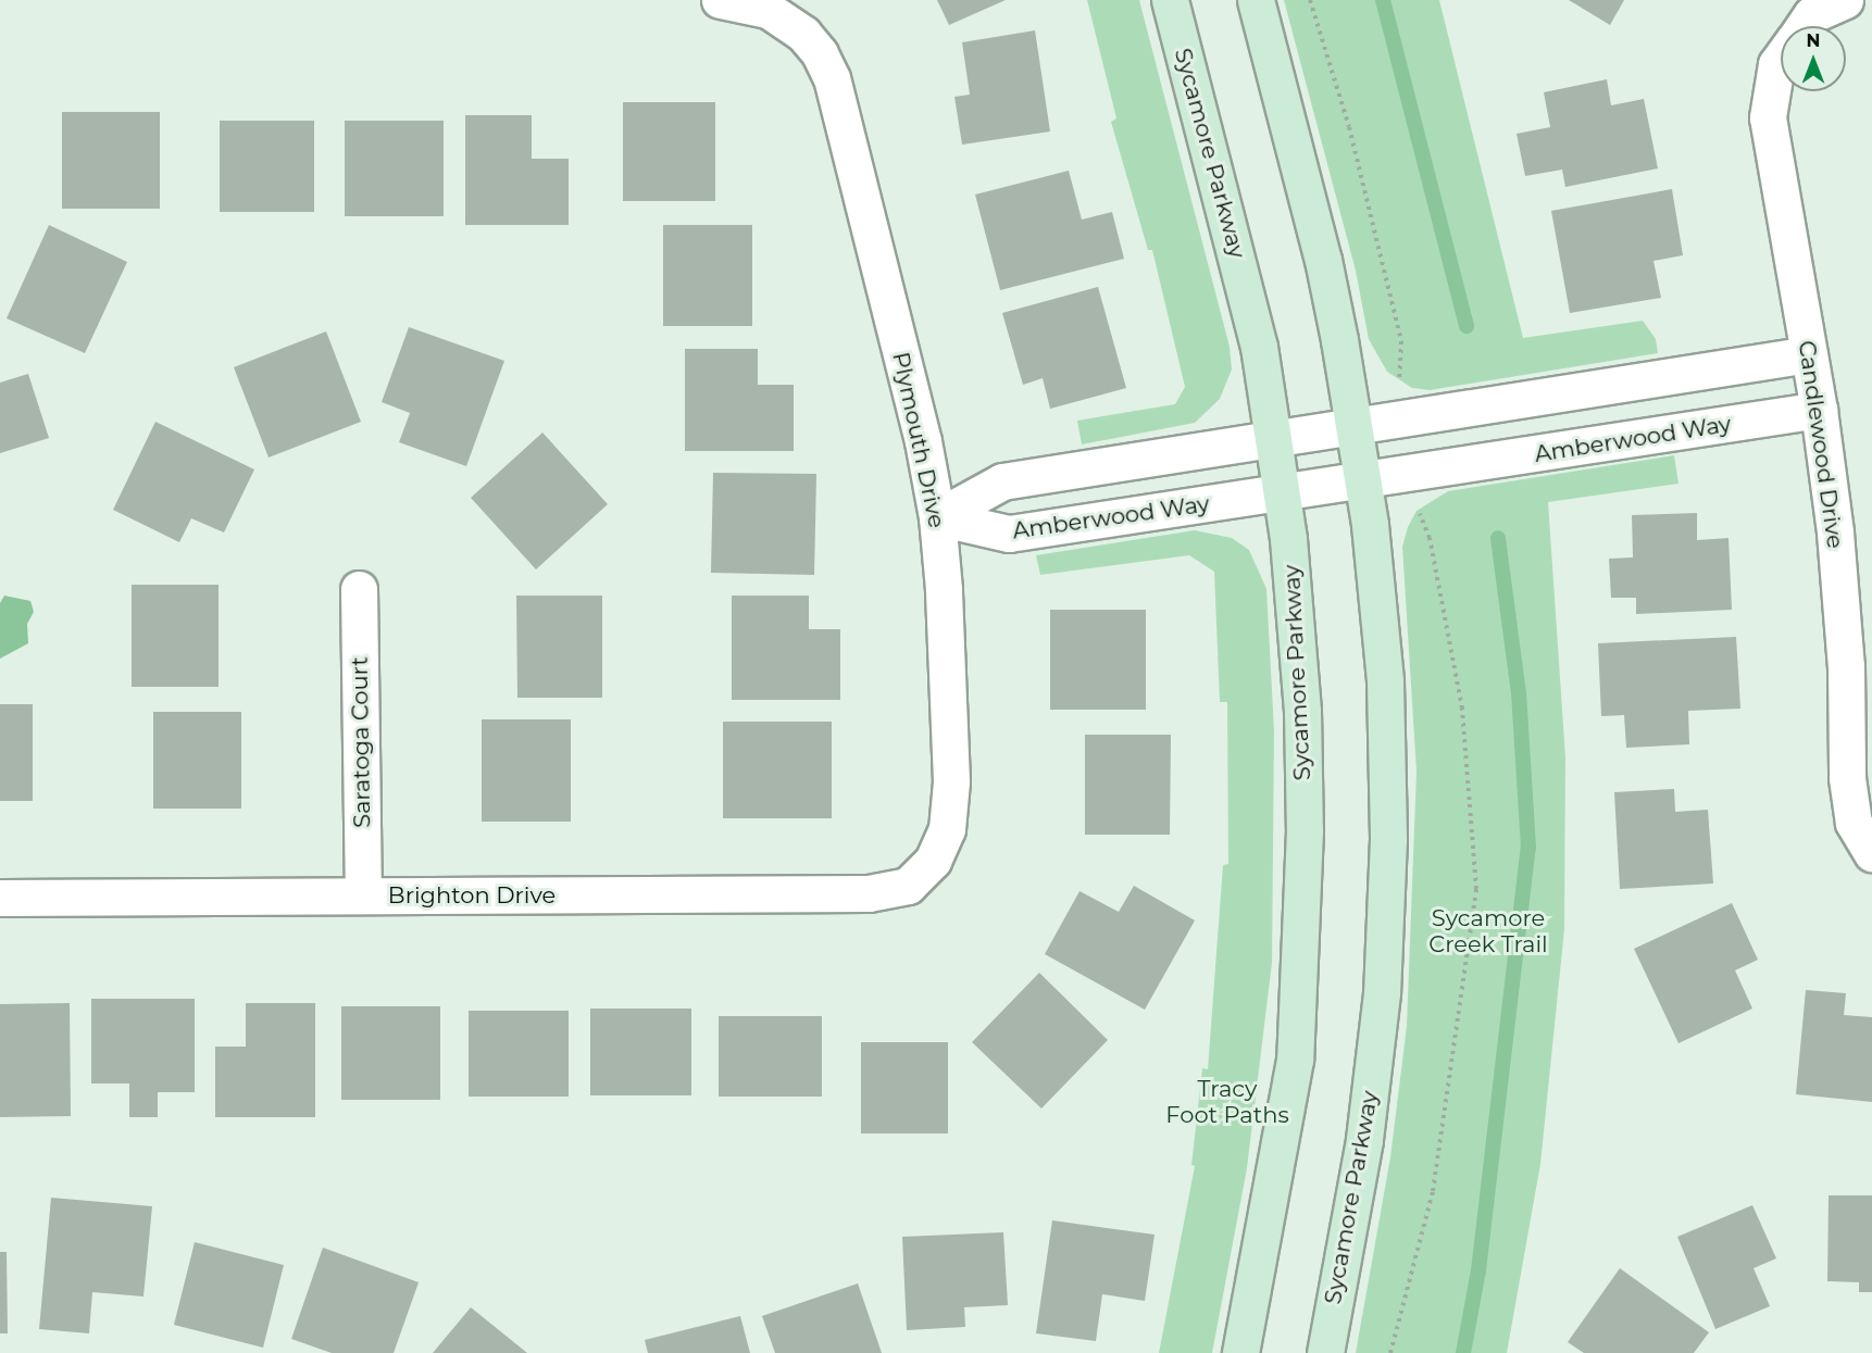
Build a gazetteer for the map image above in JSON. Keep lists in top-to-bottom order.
{
  "streets": {
    "main road": ["Sycamore Parkway"],
    "street": [
      "Amberwood Way",
      "Plymouth Drive",
      "Candlewood Drive",
      "Saratoga Court",
      "Brighton Drive"
    ]
  },
  "crossings": [
    ["Sycamore Parkway", "Amberwood Way"],
    ["Amberwood Way", "Plymouth Drive"],
    ["Amberwood Way", "Candlewood Drive"],
    ["Plymouth Drive", "Brighton Drive"],
    ["Saratoga Court", "Brighton Drive"]
  ],
  "parks": ["Sycamore Creek Trail", "Tracy Foot Paths"],
  "north": "top"
}
